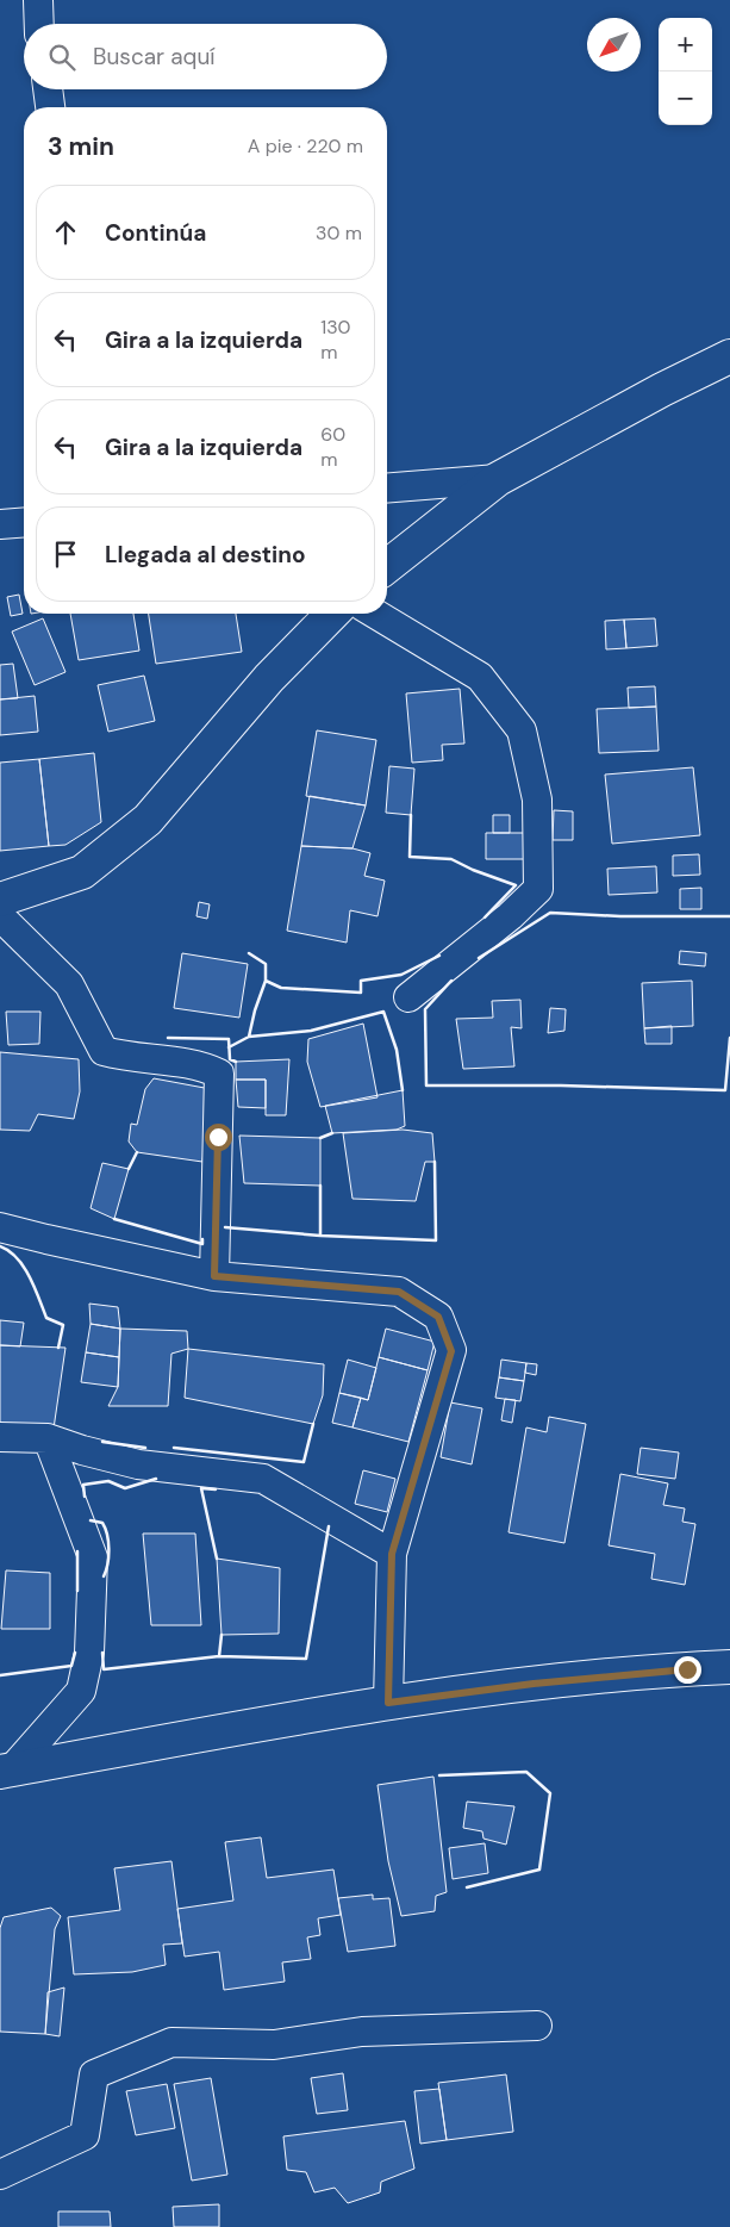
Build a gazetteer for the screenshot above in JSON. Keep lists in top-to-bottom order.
{
  "north": "bottom left",
  "page": {
    "map_buttons": ["+", "−"],
    "search": "Buscar aquí",
    "heading": ["3 min", "A pie · 220 m"],
    "list": [
      ["Continúa", "30 m"],
      ["Gira a la izquierda", "130 m"],
      ["Gira a la izquierda", "60 m"],
      "Llegada al destino"
    ]
  }
}
